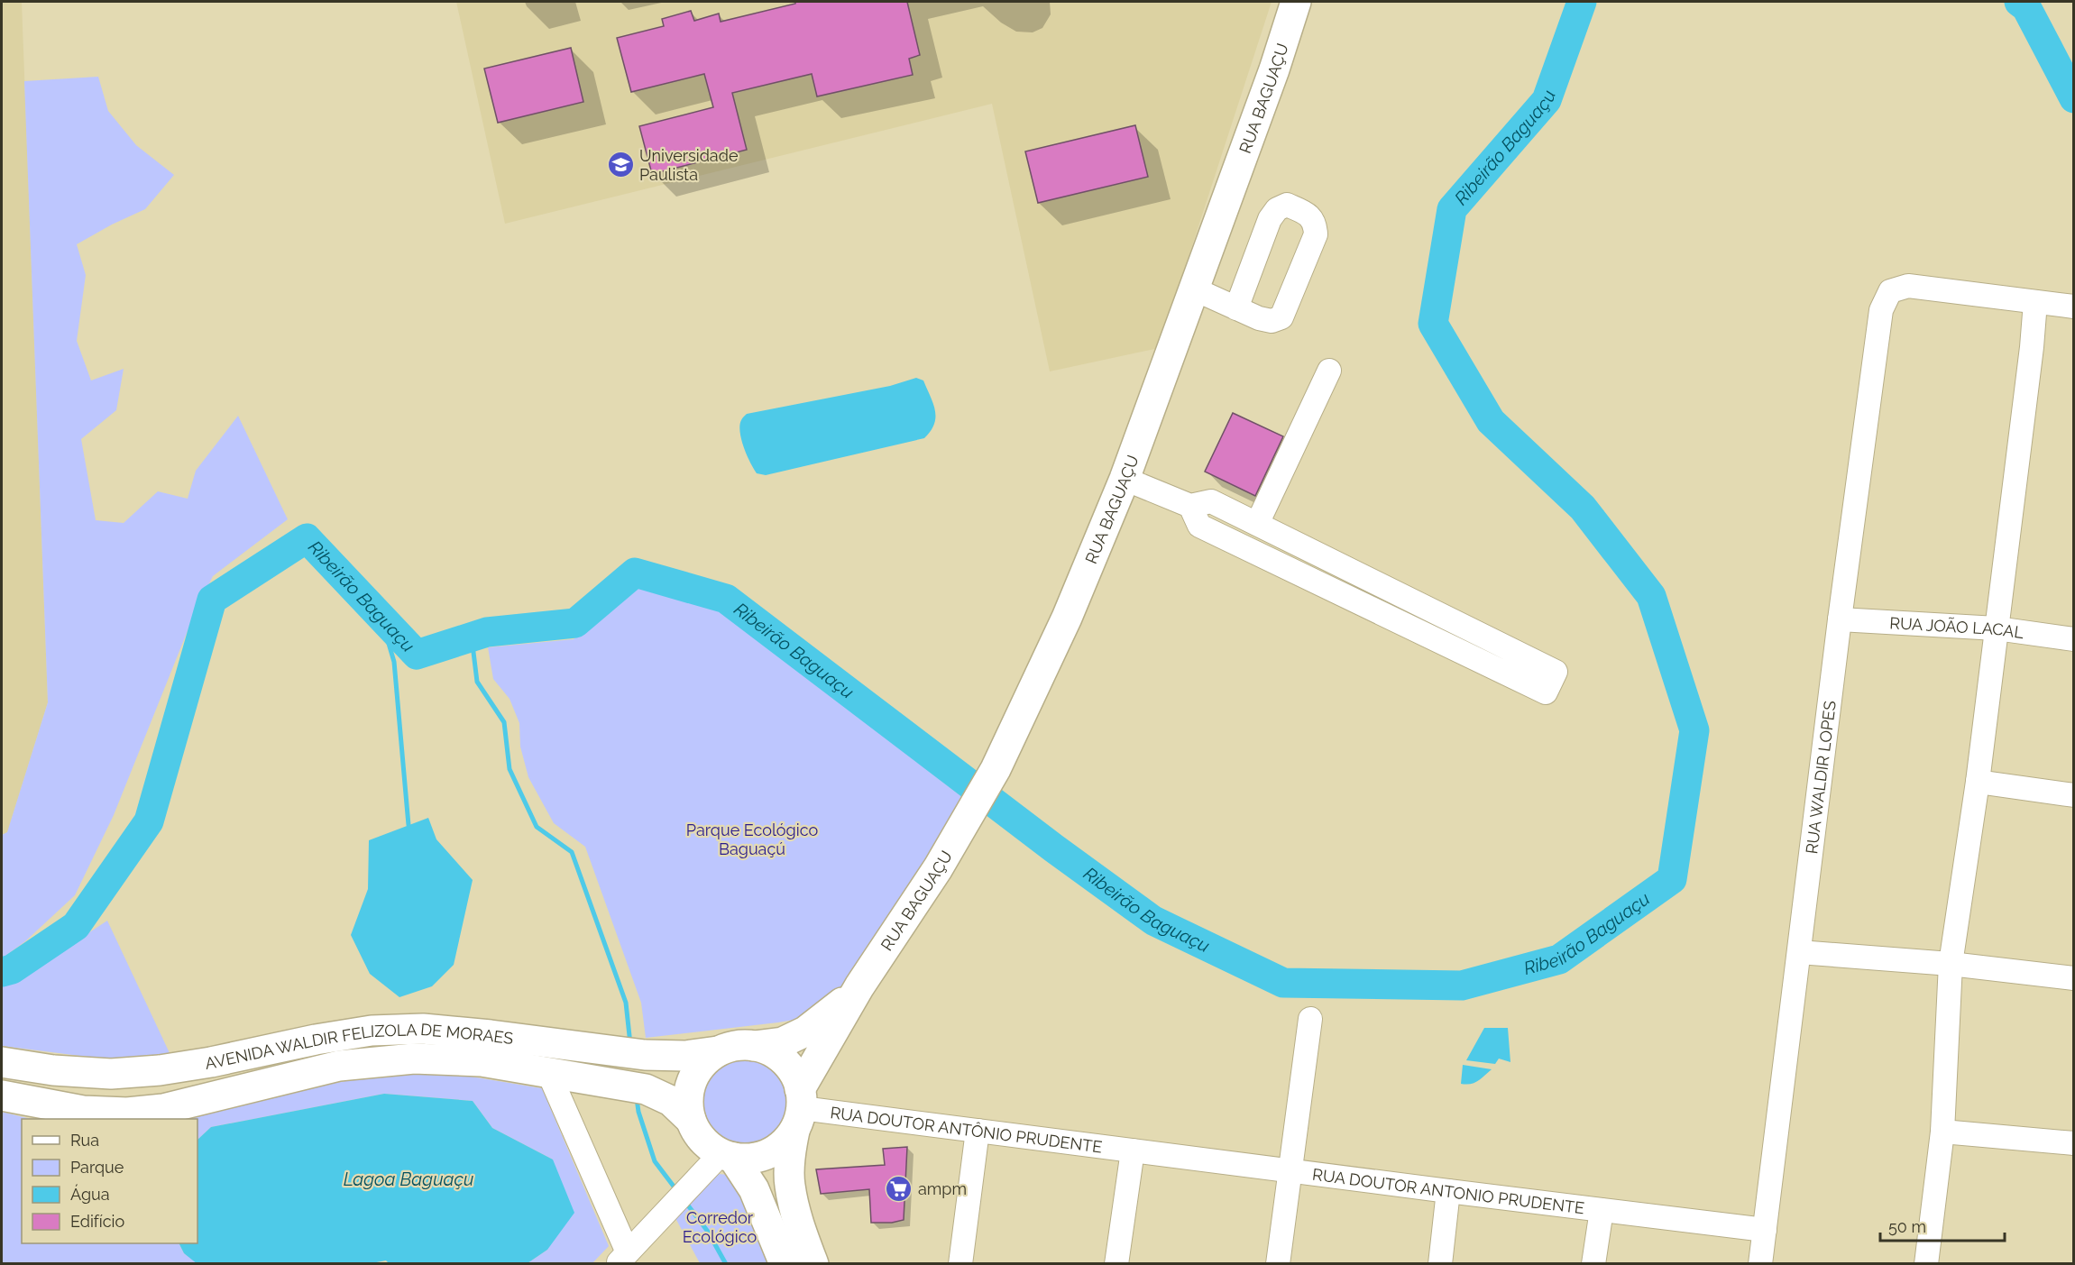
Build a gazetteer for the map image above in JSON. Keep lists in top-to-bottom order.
{
  "streets": {
    "main road": ["RUA BAGUAÇU", "AVENIDA WALDIR FELIZOLA DE MORAES"],
    "street": [
      "RUA JOÃO LACAL",
      "RUA WALDIR LOPES",
      "RUA DOUTOR ANTÔNIO PRUDENTE",
      "RUA DOUTOR ANTONIO PRUDENTE"
    ]
  },
  "crossings": [
    ["RUA JOÃO LACAL", "RUA WALDIR LOPES"],
    ["RUA WALDIR LOPES", "RUA DOUTOR ANTONIO PRUDENTE"],
    ["AVENIDA WALDIR FELIZOLA DE MORAES", "RUA DOUTOR ANTÔNIO PRUDENTE"],
    ["RUA DOUTOR ANTÔNIO PRUDENTE", "RUA DOUTOR ANTONIO PRUDENTE"]
  ],
  "water": ["Ribeirão Baguaçu", "Lagoa Baguaçu"],
  "parks": ["Parque Ecológico Baguaçú", "Corredor Ecológico"],
  "places": {
    "school or university": ["Universidade Paulista"],
    "supermarket": ["ampm"]
  },
  "legend": [
    "Rua",
    "Parque",
    "Água",
    "Edifício"
  ],
  "scale_bar": "50 m"
}
